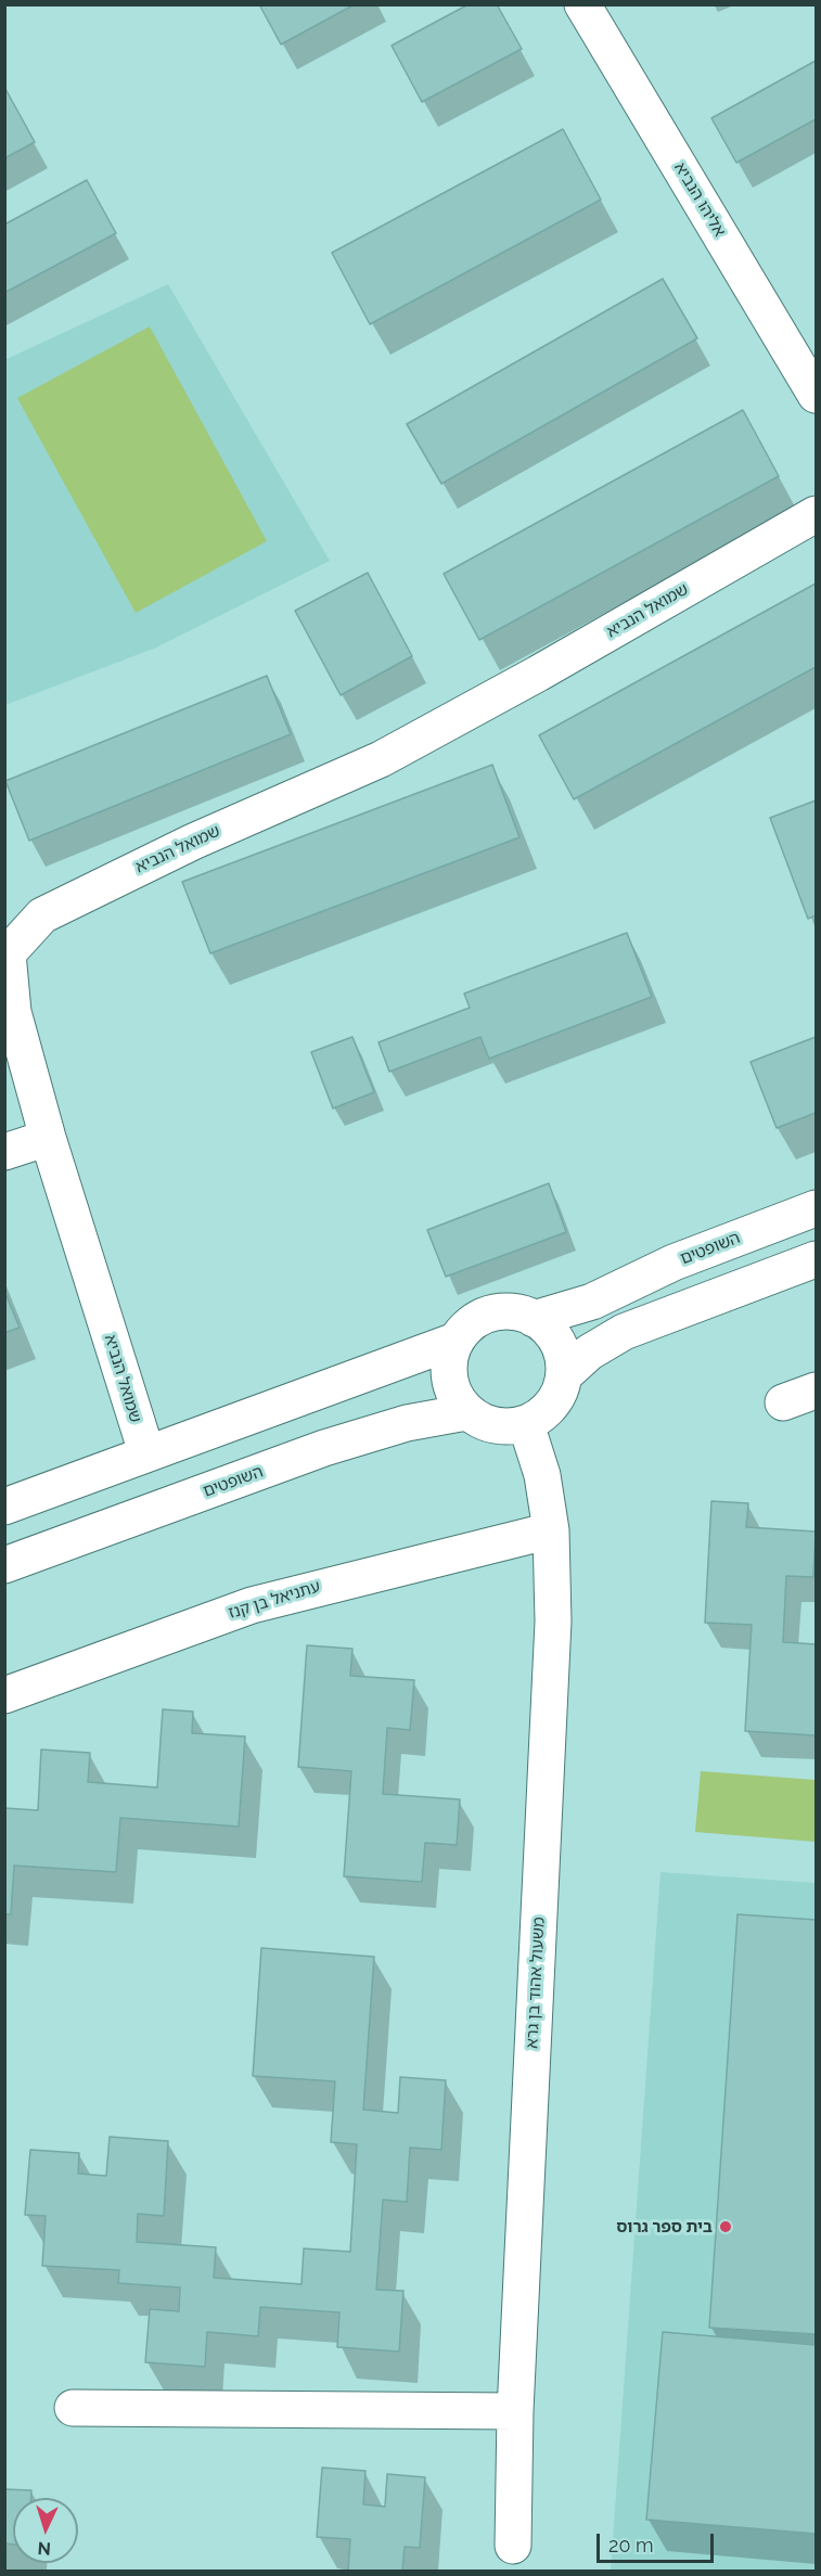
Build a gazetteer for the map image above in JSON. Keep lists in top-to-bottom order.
{
  "streets": {
    "street": [
      "אליהו הנביא",
      "שמואל הנביא",
      "השופטים",
      "עתניאל בן קנז",
      "משעול אהוד בן גרא"
    ]
  },
  "crossings": [
    ["השופטים", "משעול אהוד בן גרא"],
    ["עתניאל בן קנז", "משעול אהוד בן גרא"]
  ],
  "places": ["בית ספר גרוס"],
  "scale_bar": "20 m",
  "north": "bottom"
}
